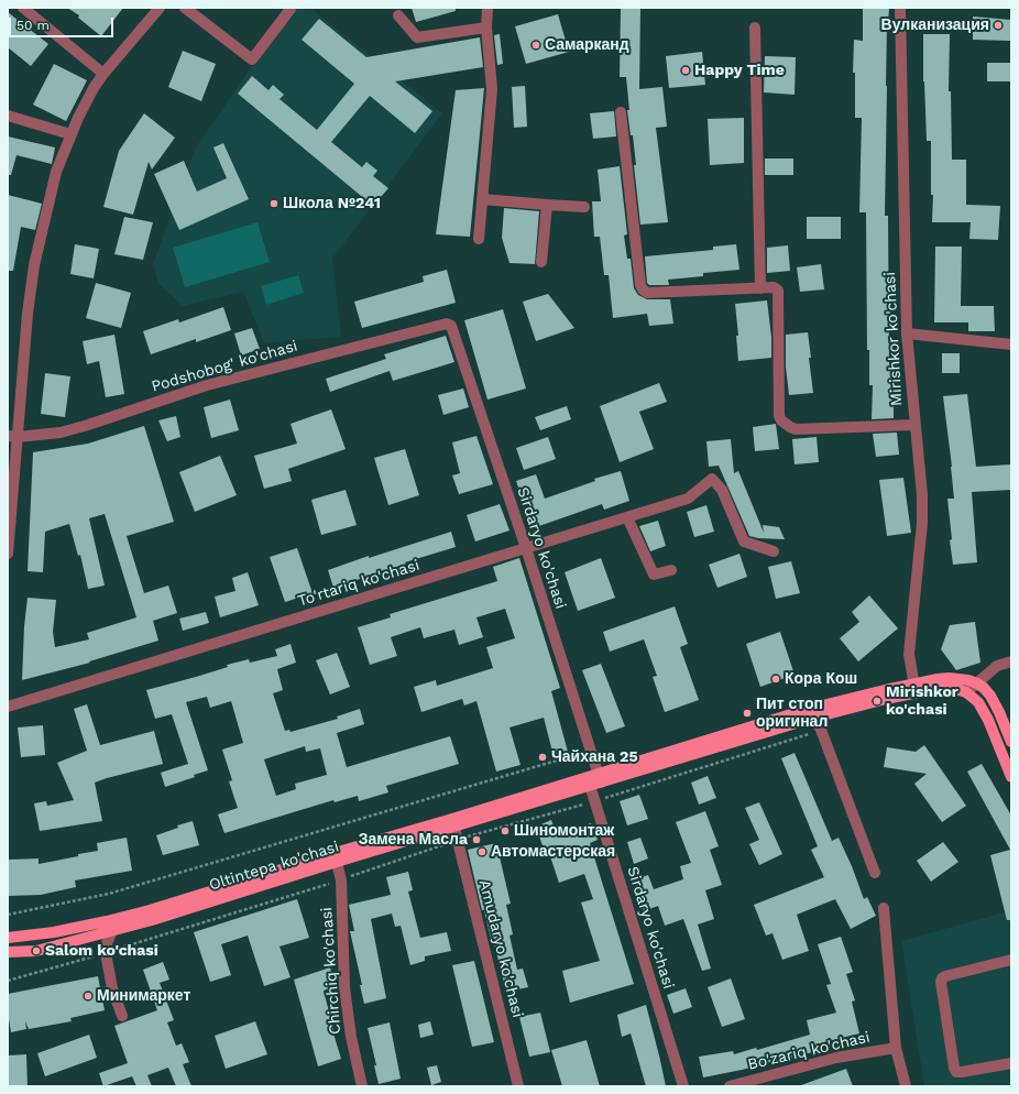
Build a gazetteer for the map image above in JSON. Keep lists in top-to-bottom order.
{
  "streets": {
    "main road": ["Oltintepa ko'chasi"],
    "street": [
      "Mirishkor ko'chasi",
      "Podshobog' ko'chasi",
      "Sirdaryo ko'chasi",
      "To'rtariq ko'chasi",
      "Amudaryo ko'chasi",
      "Chirchiq ko'chasi",
      "Bo'zariq ko'chasi"
    ]
  },
  "crossings": [
    ["Mirishkor ko'chasi", "Oltintepa ko'chasi"],
    ["Podshobog' ko'chasi", "Sirdaryo ko'chasi"],
    ["Sirdaryo ko'chasi", "To'rtariq ko'chasi"],
    ["Sirdaryo ko'chasi", "Oltintepa ko'chasi"],
    ["Oltintepa ko'chasi", "Amudaryo ko'chasi"],
    ["Oltintepa ko'chasi", "Chirchiq ko'chasi"]
  ],
  "places": [
    "Вулканизация",
    "Самарканд",
    "Happy Time",
    "Школа №241",
    "Кора Кош",
    "Mirishkor ko'chasi",
    "Пит стоп оригинал",
    "Чайхана 25",
    "Шиномонтаж",
    "Замена Маслa",
    "Автомастерская",
    "Salom ko'chasi",
    "Минимаркет"
  ],
  "scale_bar": "50 m"
}
